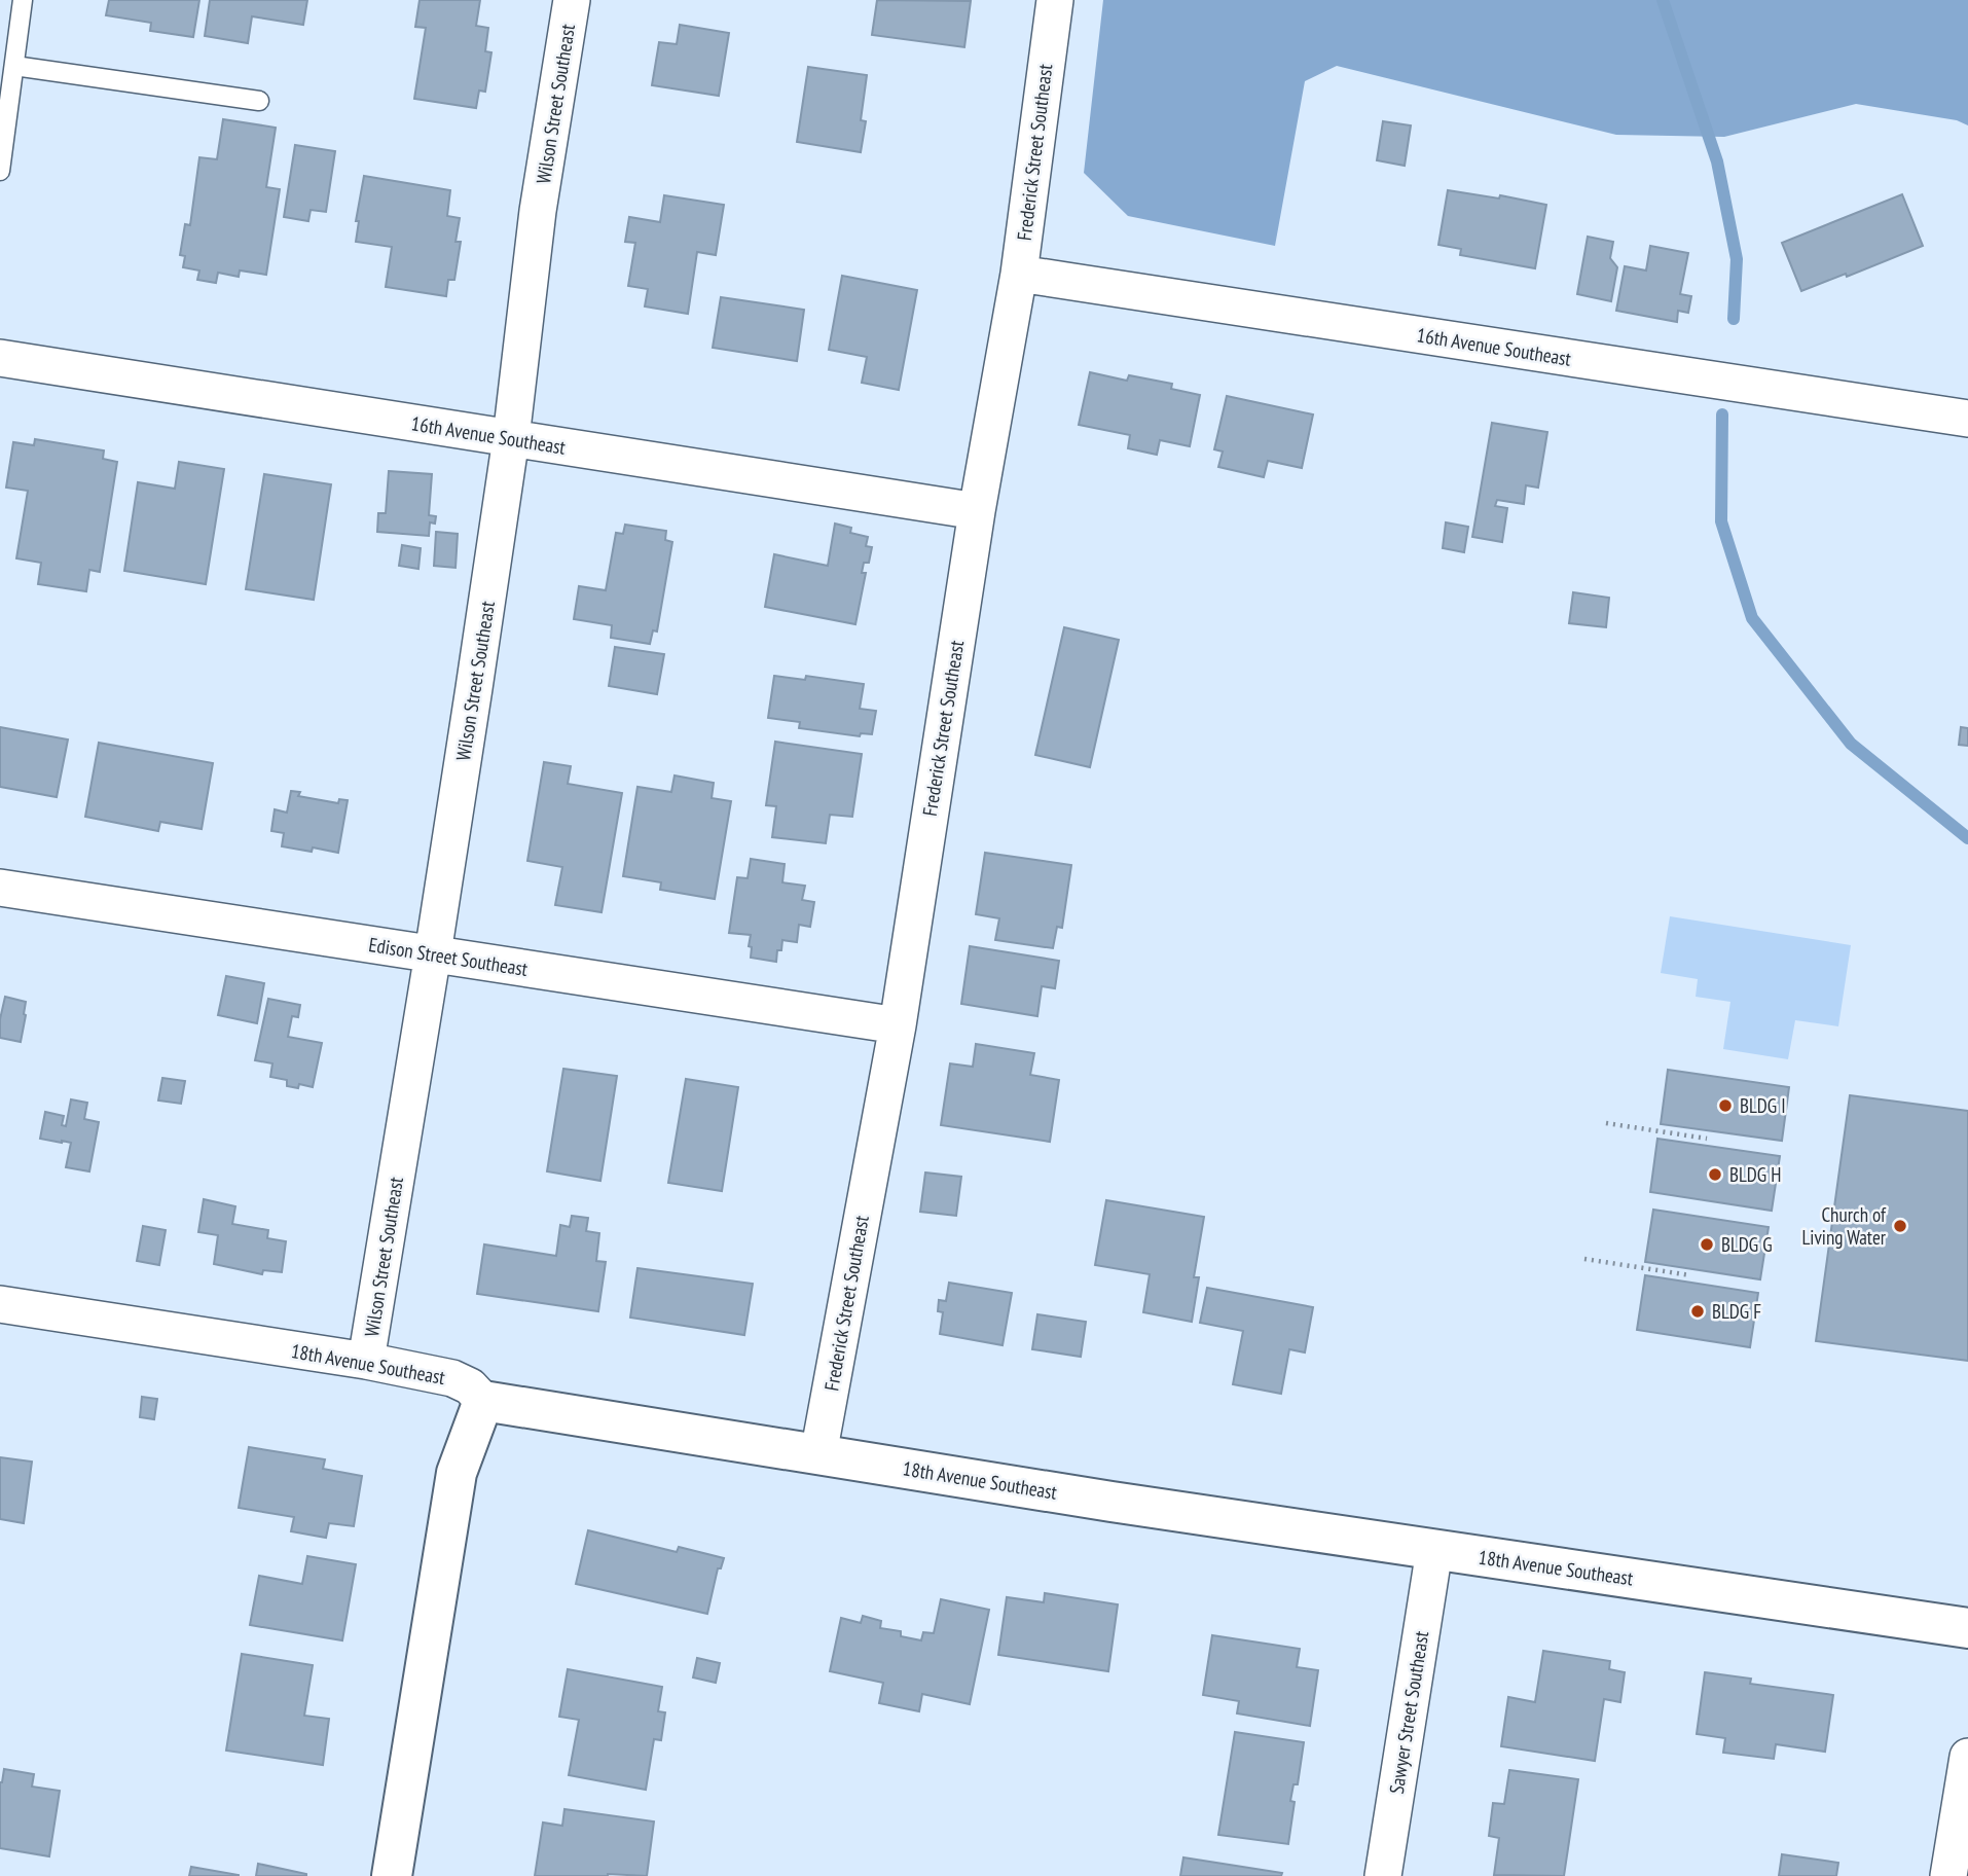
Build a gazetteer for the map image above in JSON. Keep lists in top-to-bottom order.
{
  "streets": {
    "street": [
      "Wilson Street Southeast",
      "Frederick Street Southeast",
      "16th Avenue Southeast",
      "Edison Street Southeast",
      "18th Avenue Southeast",
      "Sawyer Street Southeast"
    ]
  },
  "crossings": [
    ["Wilson Street Southeast", "16th Avenue Southeast"],
    ["Wilson Street Southeast", "Edison Street Southeast"],
    ["Wilson Street Southeast", "18th Avenue Southeast"],
    ["Frederick Street Southeast", "16th Avenue Southeast"],
    ["Frederick Street Southeast", "Edison Street Southeast"],
    ["Frederick Street Southeast", "18th Avenue Southeast"],
    ["18th Avenue Southeast", "Sawyer Street Southeast"]
  ],
  "places": [
    "BLDG I",
    "BLDG H",
    "Church of Living Water",
    "BLDG G",
    "BLDG F"
  ]
}
